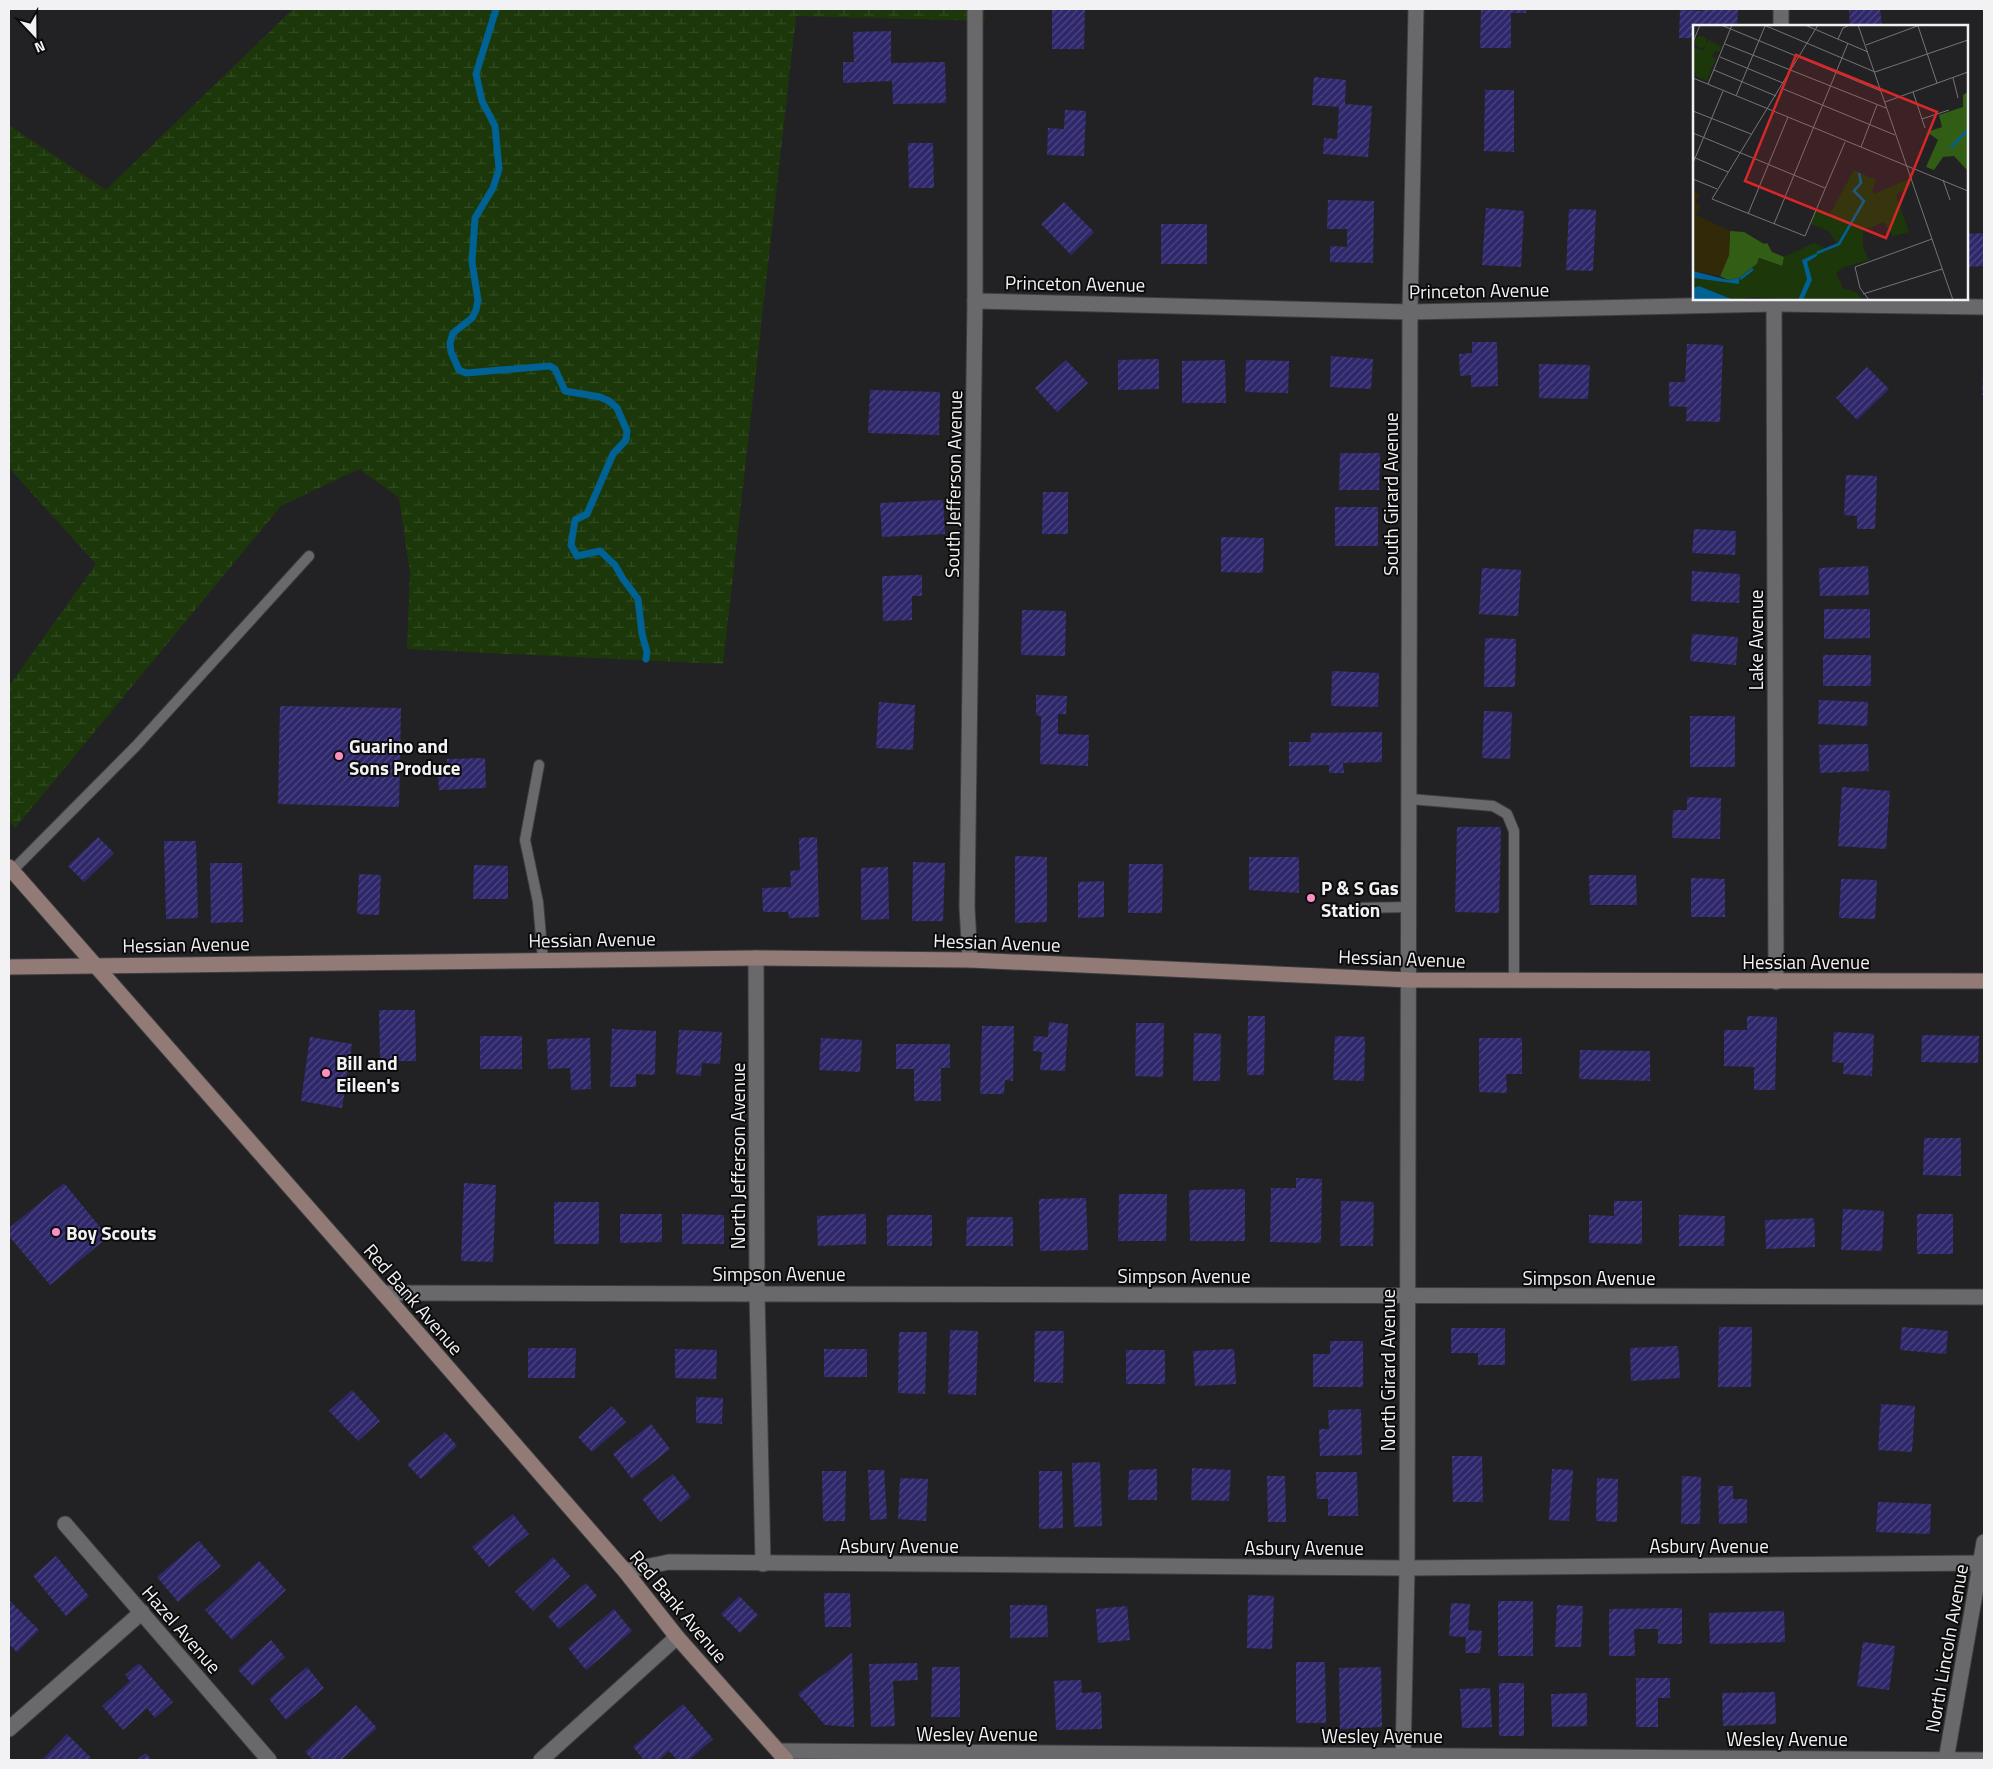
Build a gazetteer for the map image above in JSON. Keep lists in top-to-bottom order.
{
  "streets": {
    "main road": ["Hessian Avenue", "Red Bank Avenue"],
    "street": [
      "Princeton Avenue",
      "South Jefferson Avenue",
      "South Girard Avenue",
      "Lake Avenue",
      "North Jefferson Avenue",
      "Simpson Avenue",
      "North Girard Avenue",
      "Asbury Avenue",
      "Hazel Avenue",
      "North Lincoln Avenue",
      "Wesley Avenue"
    ]
  },
  "crossings": [
    ["Princeton Avenue", "South Jefferson Avenue"],
    ["Princeton Avenue", "South Girard Avenue"],
    ["Princeton Avenue", "Lake Avenue"],
    ["South Jefferson Avenue", "Hessian Avenue"],
    ["South Girard Avenue", "Hessian Avenue"],
    ["South Girard Avenue", "North Girard Avenue"],
    ["Lake Avenue", "Hessian Avenue"],
    ["Hessian Avenue", "North Jefferson Avenue"],
    ["Hessian Avenue", "Red Bank Avenue"],
    ["Hessian Avenue", "North Girard Avenue"],
    ["North Jefferson Avenue", "Simpson Avenue"],
    ["North Jefferson Avenue", "Asbury Avenue"],
    ["Simpson Avenue", "Red Bank Avenue"],
    ["Simpson Avenue", "North Girard Avenue"],
    ["Red Bank Avenue", "Asbury Avenue"],
    ["Red Bank Avenue", "Wesley Avenue"],
    ["North Girard Avenue", "Asbury Avenue"],
    ["North Girard Avenue", "Wesley Avenue"],
    ["Asbury Avenue", "North Lincoln Avenue"],
    ["North Lincoln Avenue", "Wesley Avenue"]
  ],
  "places": [
    "Guarino and Sons Produce",
    "P & S Gas Station",
    "Bill and Eileen's",
    "Boy Scouts"
  ],
  "north": "bottom"
}
